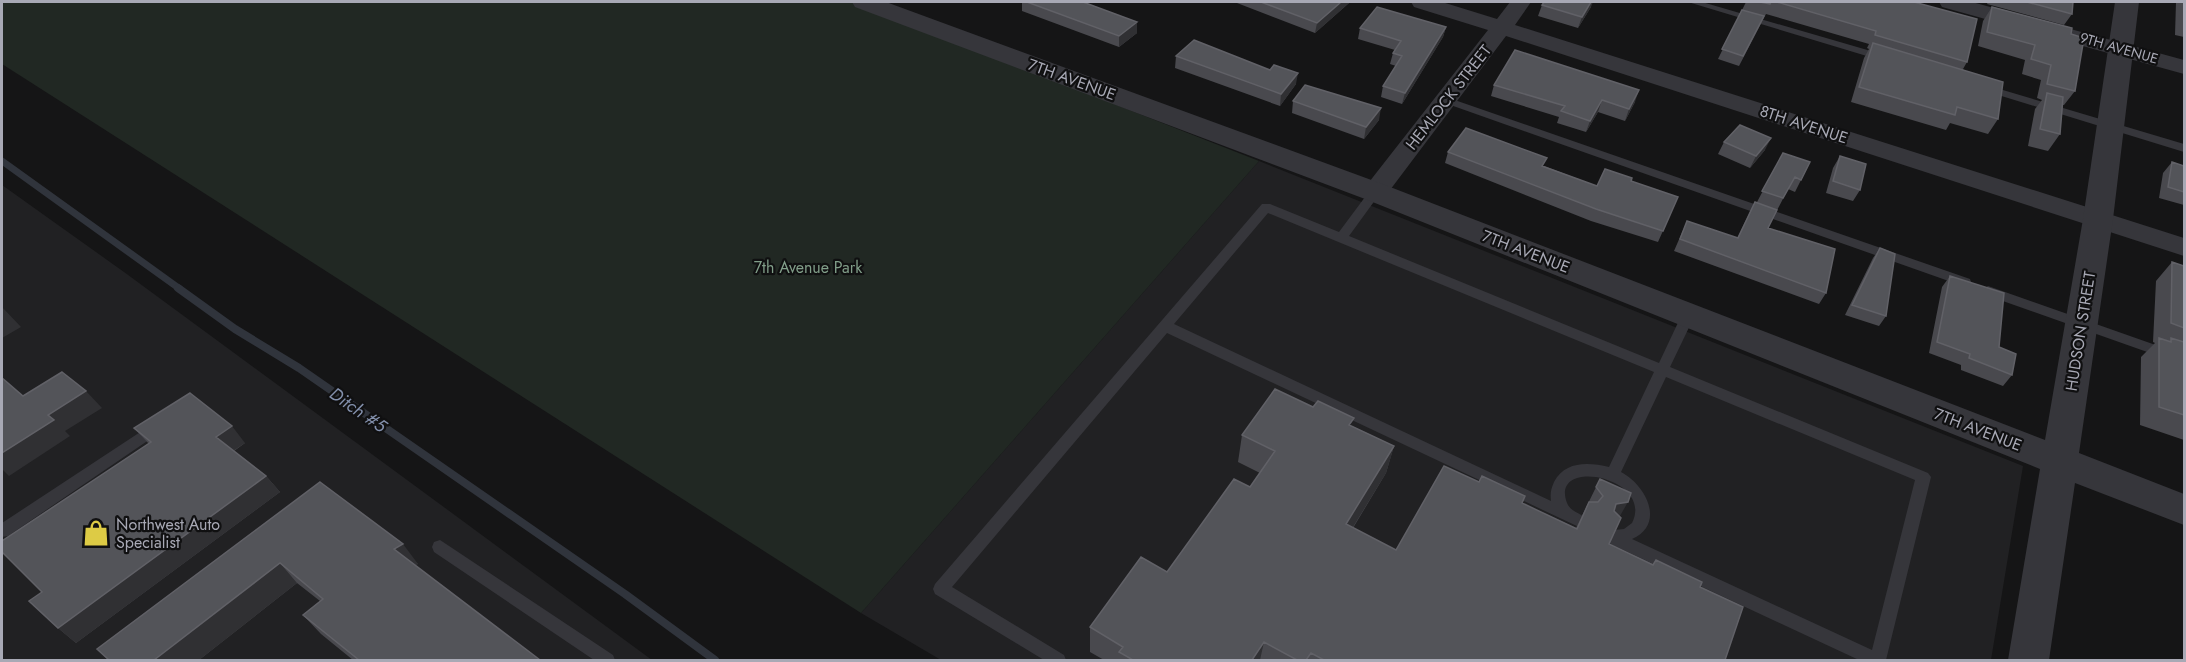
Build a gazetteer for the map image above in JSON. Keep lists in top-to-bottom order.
{
  "streets": {
    "street": [
      "9TH AVENUE",
      "7TH AVENUE",
      "HEMLOCK STREET",
      "8TH AVENUE",
      "HUDSON STREET"
    ]
  },
  "crossings": [
    ["9TH AVENUE", "HUDSON STREET"],
    ["7TH AVENUE", "HEMLOCK STREET"],
    ["7TH AVENUE", "HUDSON STREET"],
    ["HEMLOCK STREET", "8TH AVENUE"],
    ["8TH AVENUE", "HUDSON STREET"]
  ],
  "water": ["Ditch #5"],
  "parks": ["7th Avenue Park"],
  "places": {
    "shop": ["Northwest Auto Specialist"]
  }
}
